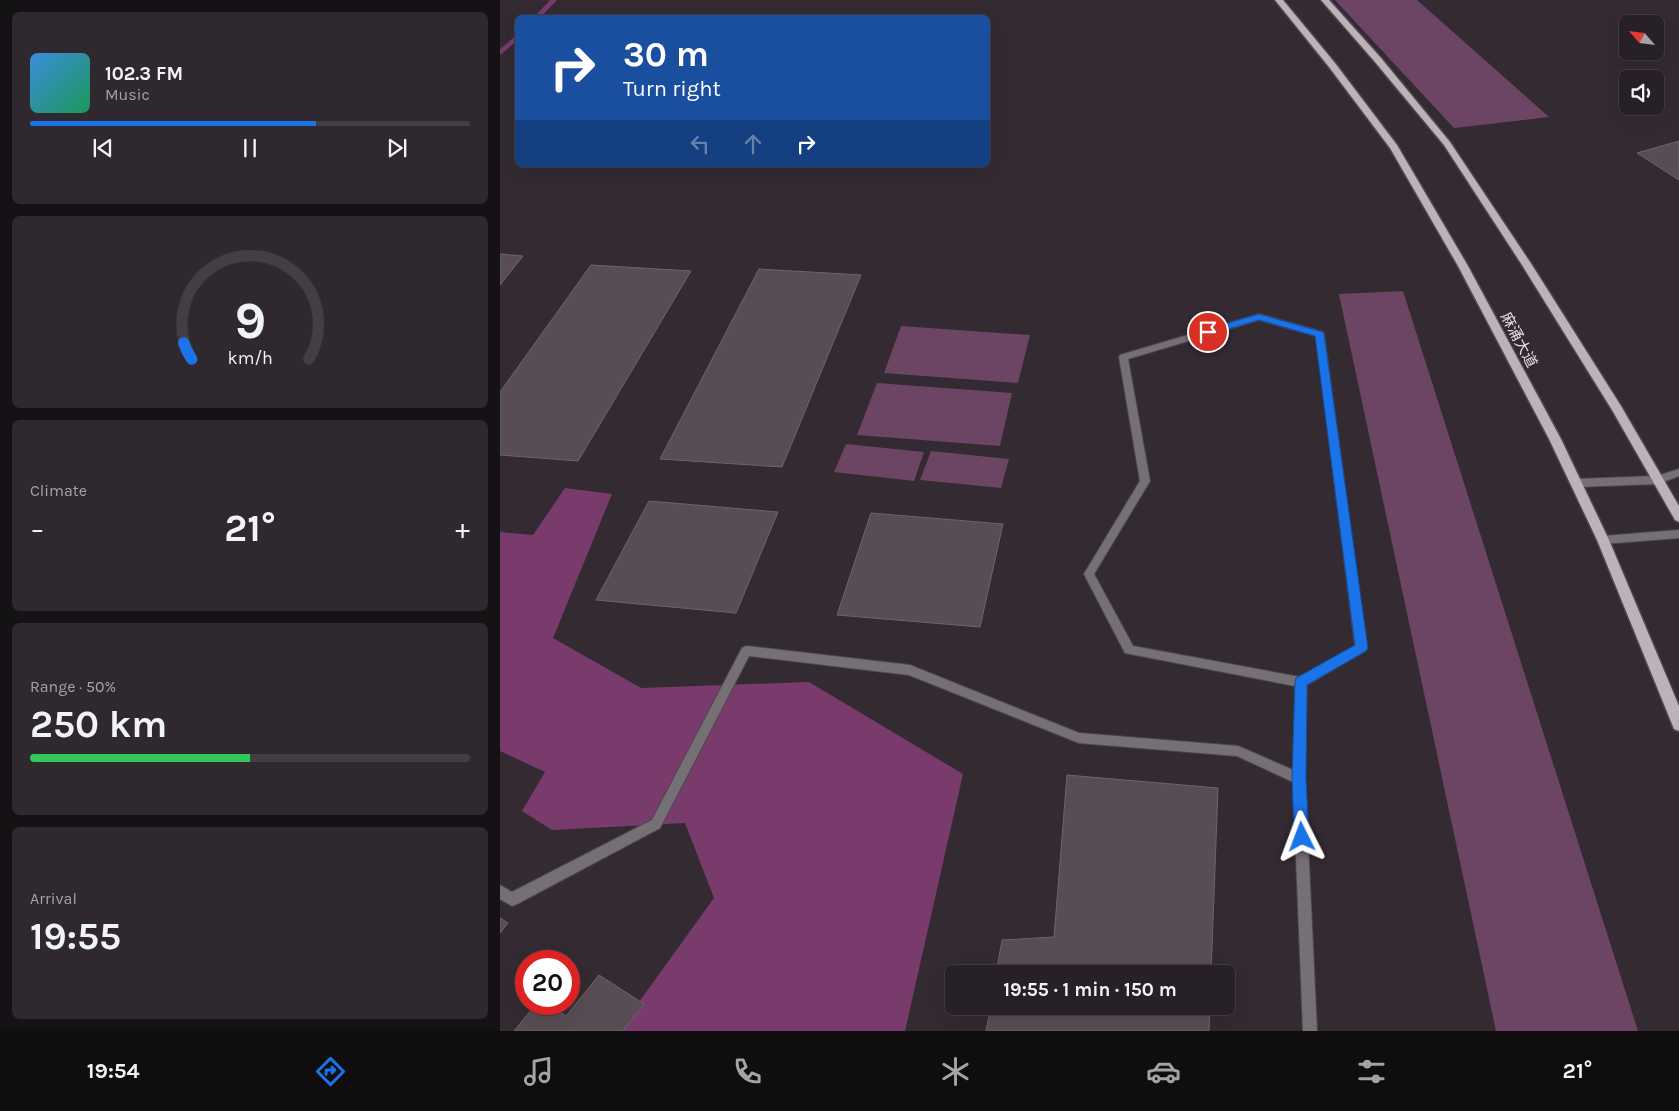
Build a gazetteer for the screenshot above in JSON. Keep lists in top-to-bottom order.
{
  "streets": {
    "main road": ["麻涌大道"]
  },
  "north": "top left",
  "page": {
    "turn": ["30 m", "Turn right"],
    "song": ["102.3 FM", "Music"],
    "tile": [
      "Climate",
      ["Range · 50%", "250 km"],
      ["Arrival", "19:55"]
    ],
    "heat": ["−", "21°", "+"],
    "limit": "20",
    "trip": "19:55 · 1 min · 150 m",
    "tabs": ["19:54", "21°"],
    "gauge": ["9", "km/h"]
  }
}
